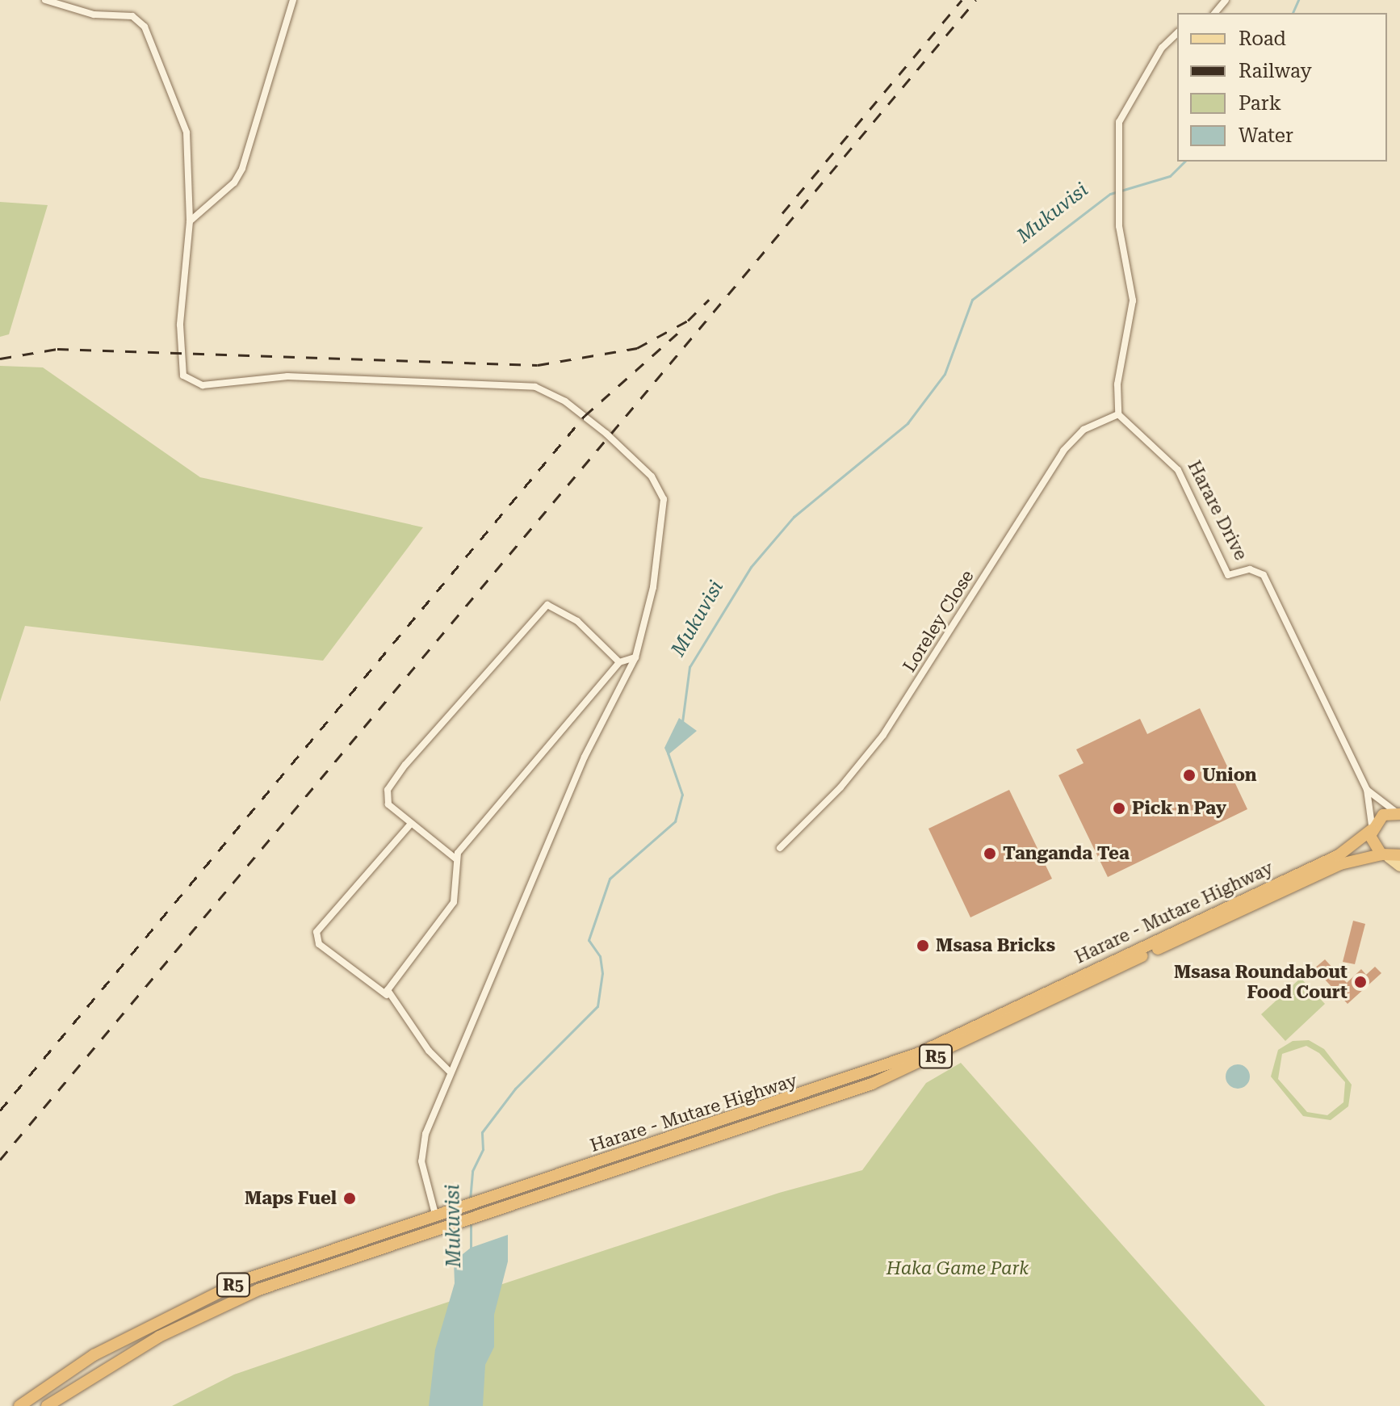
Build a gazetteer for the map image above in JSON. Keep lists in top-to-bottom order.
{
  "streets": {
    "highway": ["Harare - Mutare Highway", "R5"],
    "street": ["Harare Drive", "Loreley Close"]
  },
  "crossings": [
    ["Harare Drive", "Loreley Close"],
    ["Harare Drive", "Harare - Mutare Highway"],
    ["Harare Drive", "R5"],
    ["Harare - Mutare Highway", "R5"]
  ],
  "water": ["Mukuvisi"],
  "parks": ["Haka Game Park"],
  "places": [
    "Union",
    "Pick n Pay",
    "Tanganda Tea",
    "Msasa Bricks",
    "Msasa Roundabout Food Court",
    "Maps Fuel"
  ],
  "legend": [
    "Road",
    "Railway",
    "Park",
    "Water"
  ]
}
